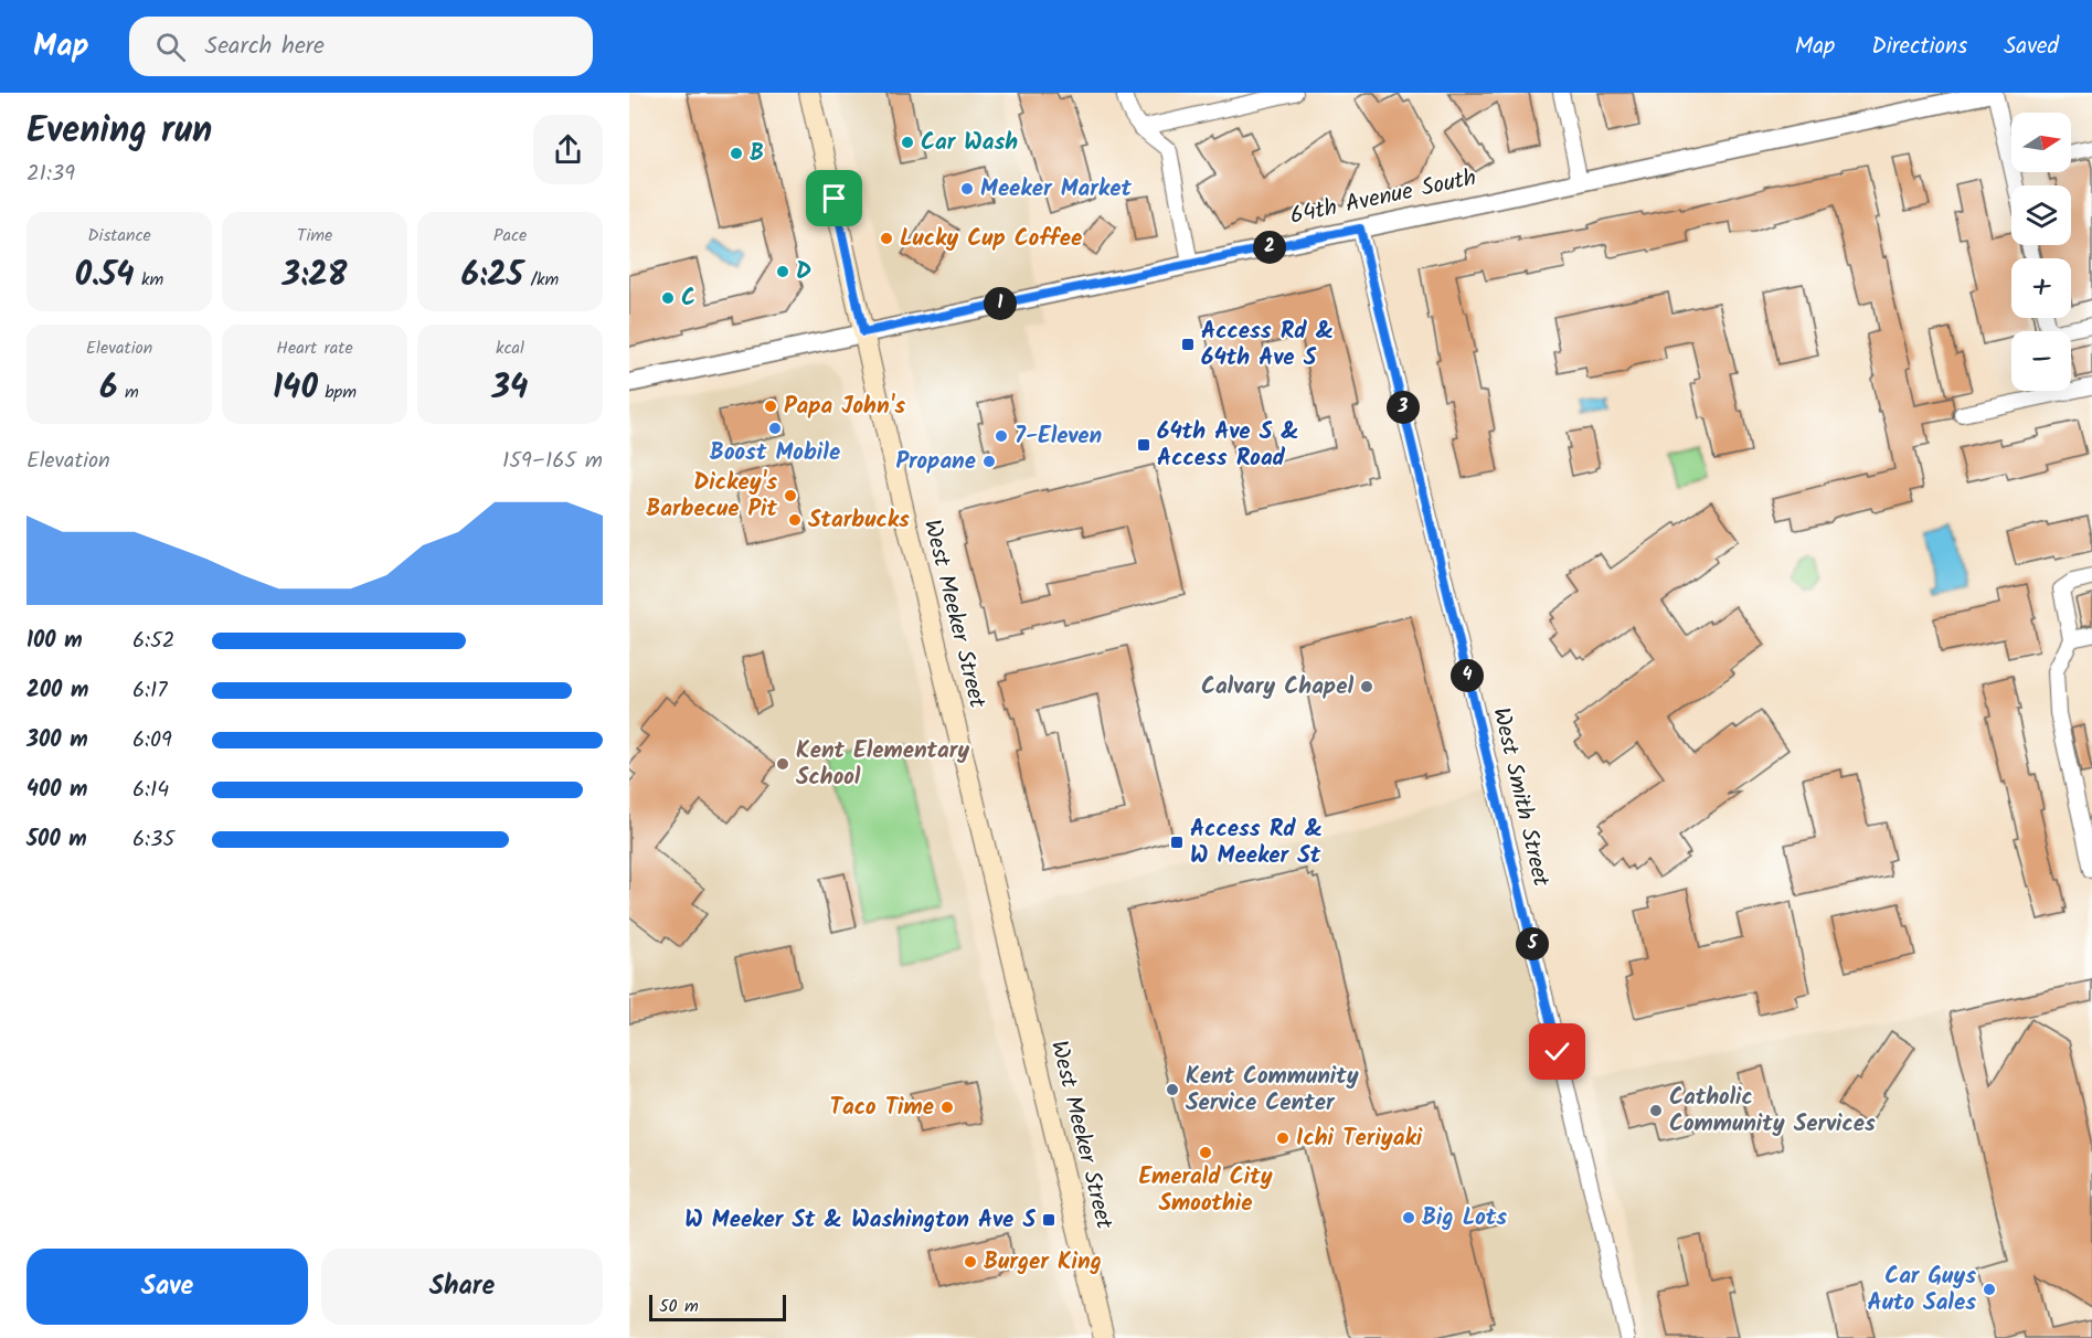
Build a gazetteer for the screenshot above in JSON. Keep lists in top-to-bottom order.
{
  "streets": {
    "main road": ["West Meeker Street"],
    "street": ["64th Avenue South", "West Smith Street"]
  },
  "crossings": [
    ["64th Avenue South", "West Meeker Street"],
    ["64th Avenue South", "West Smith Street"]
  ],
  "places": {
    "other": [
      "Car Wash",
      "B",
      "Meeker Market",
      "Lucky Cup Coffee",
      "D",
      "C",
      "Papa John's",
      "Boost Mobile",
      "7-Eleven",
      "Propane",
      "Dickey's Barbecue Pit",
      "Starbucks",
      "Calvary Chapel",
      "Kent Elementary School",
      "Kent Community Service Center",
      "Taco Time",
      "Catholic Community Services",
      "Ichi Teriyaki",
      "Emerald City Smoothie",
      "Big Lots",
      "Burger King",
      "Car Guys Auto Sales"
    ],
    "transit": [
      "Access Rd & 64th Ave S",
      "64th Ave S & Access Road",
      "Access Rd & W Meeker St",
      "W Meeker St & Washington Ave S"
    ]
  },
  "scale_bar": "50 m",
  "north": "right",
  "page": {
    "header": "Map",
    "search": "Search here",
    "nav": ["Map", "Directions", "Saved"],
    "heading": ["Evening run", "21:39"],
    "map_buttons": ["+", "−"],
    "stats": [
      ["Distance", "0.54 km"],
      ["Time", "3:28"],
      ["Pace", "6:25 /km"],
      ["Elevation", "6 m"],
      ["Heart rate", "140 bpm"],
      ["kcal", "34"]
    ],
    "pins": [
      "2",
      "1",
      "3",
      "4",
      "5"
    ],
    "chart": ["Elevation", "159–165 m"],
    "list": [
      {
        "name": "100 m",
        "note": "6:52"
      },
      {
        "name": "200 m",
        "note": "6:17"
      },
      {
        "name": "300 m",
        "note": "6:09"
      },
      {
        "name": "400 m",
        "note": "6:14"
      },
      {
        "name": "500 m",
        "note": "6:35"
      }
    ],
    "buttons": ["Save", "Share"],
    "scale": "50 m"
  }
}
